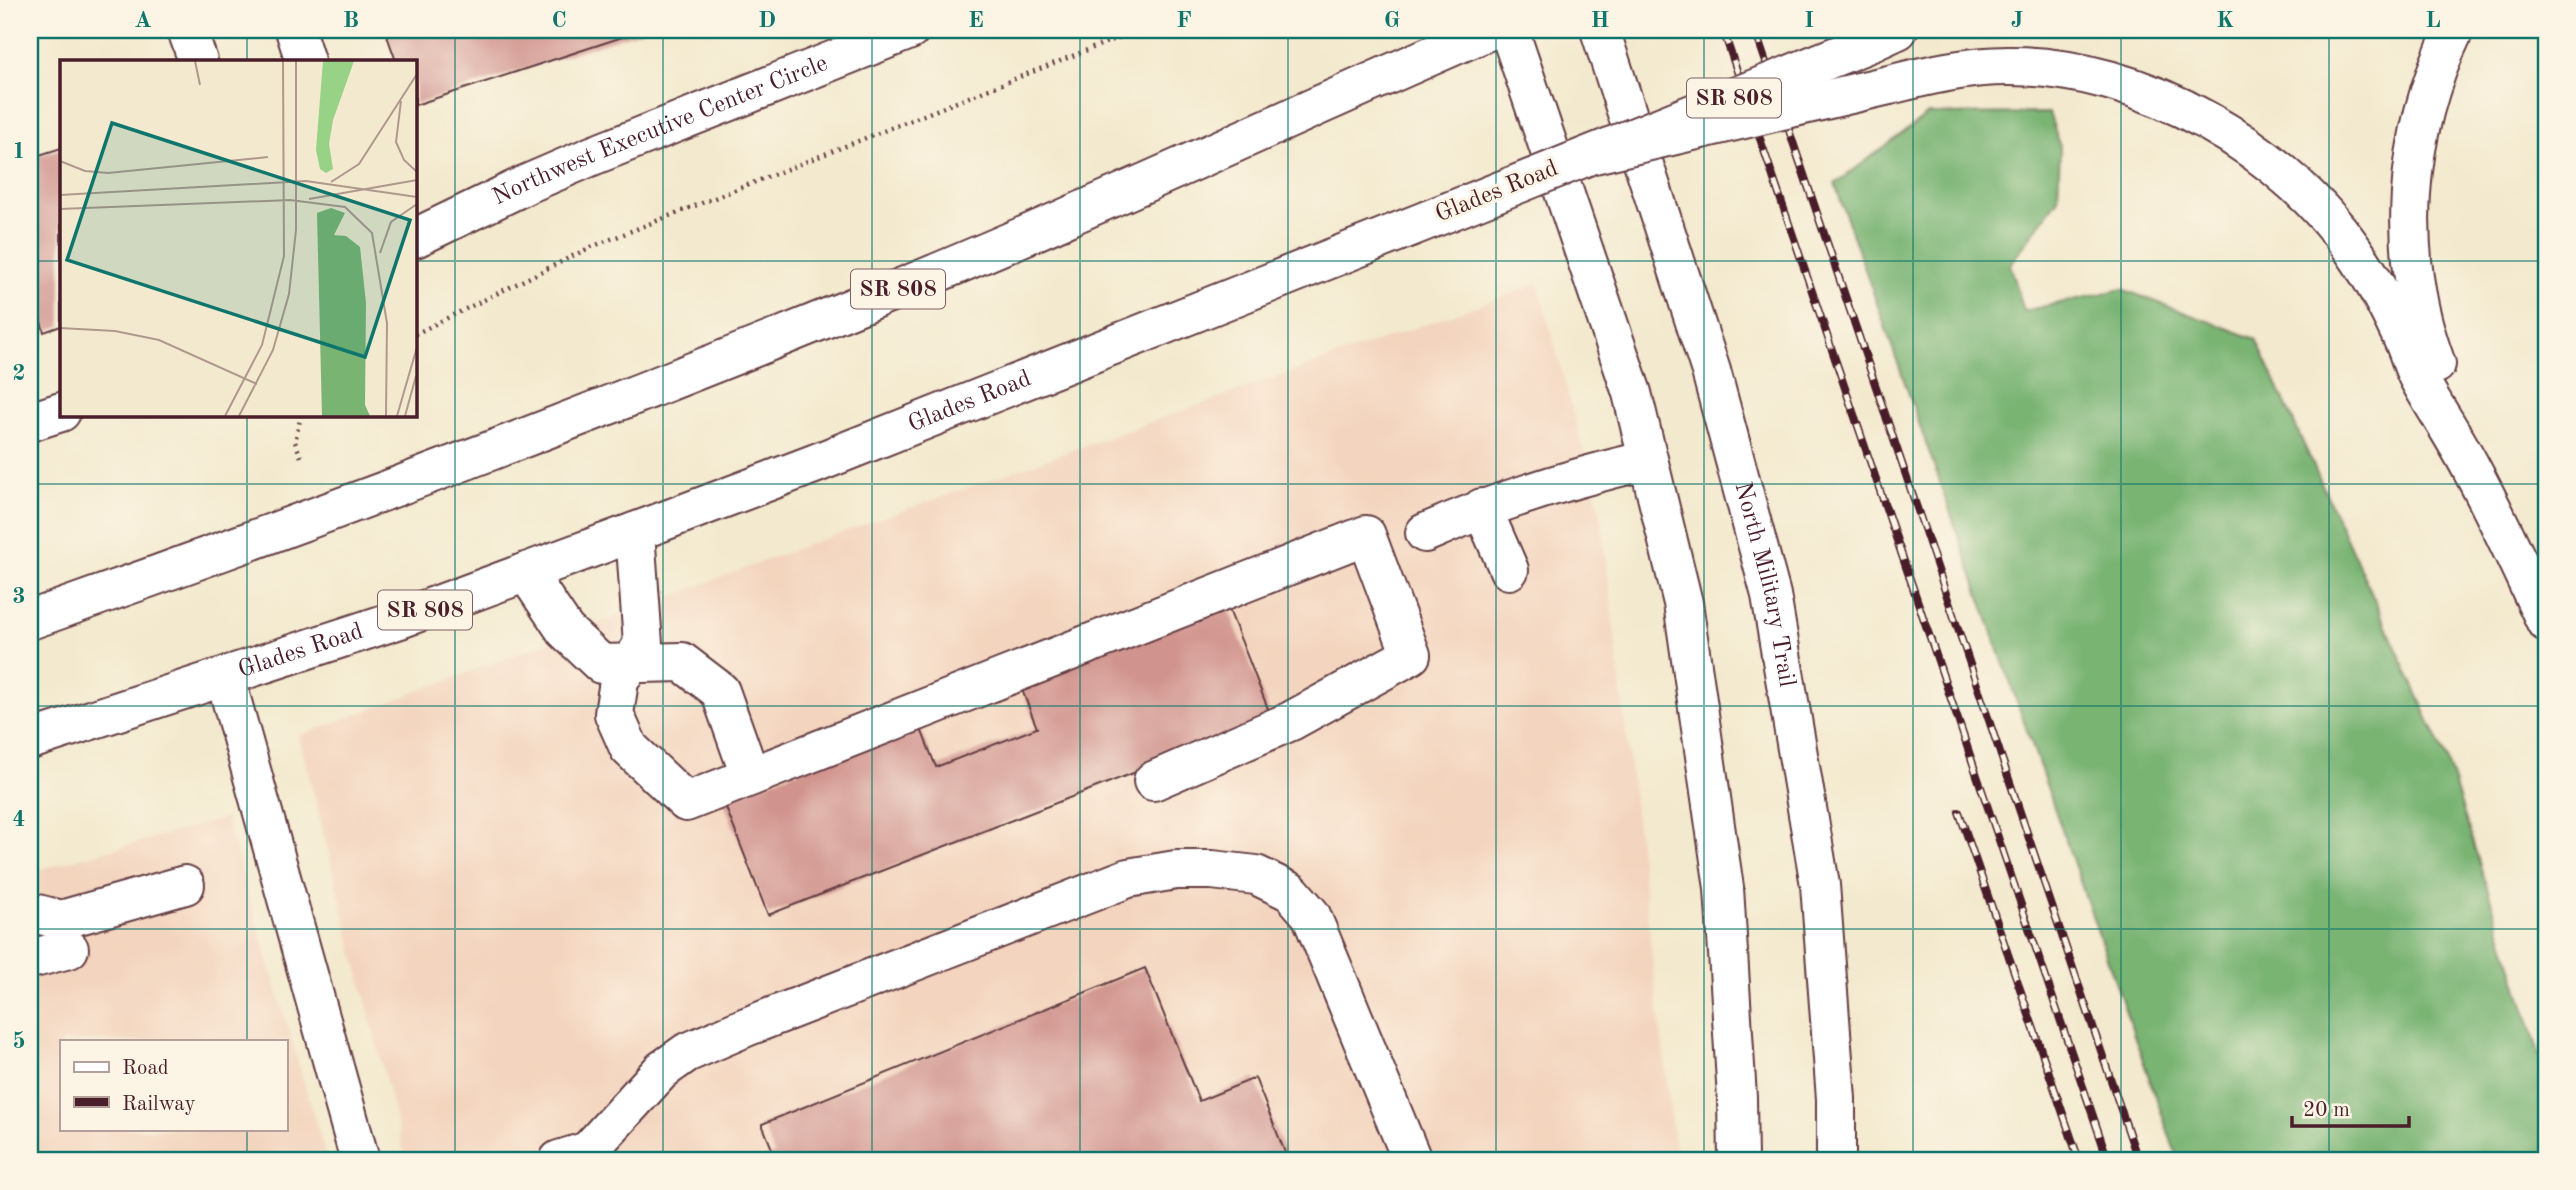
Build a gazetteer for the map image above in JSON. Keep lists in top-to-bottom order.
{
  "streets": {
    "main road": [
      "SR 808",
      "Northwest Executive Center Circle",
      "Glades Road",
      "North Military Trail"
    ]
  },
  "legend": ["Road", "Railway"],
  "scale_bar": "20 m",
  "grid": {
    "columns": [
      "A",
      "B",
      "C",
      "D",
      "E",
      "F",
      "G",
      "H",
      "I",
      "J",
      "K",
      "L"
    ],
    "rows": [
      "1",
      "2",
      "3",
      "4",
      "5"
    ]
  }
}
